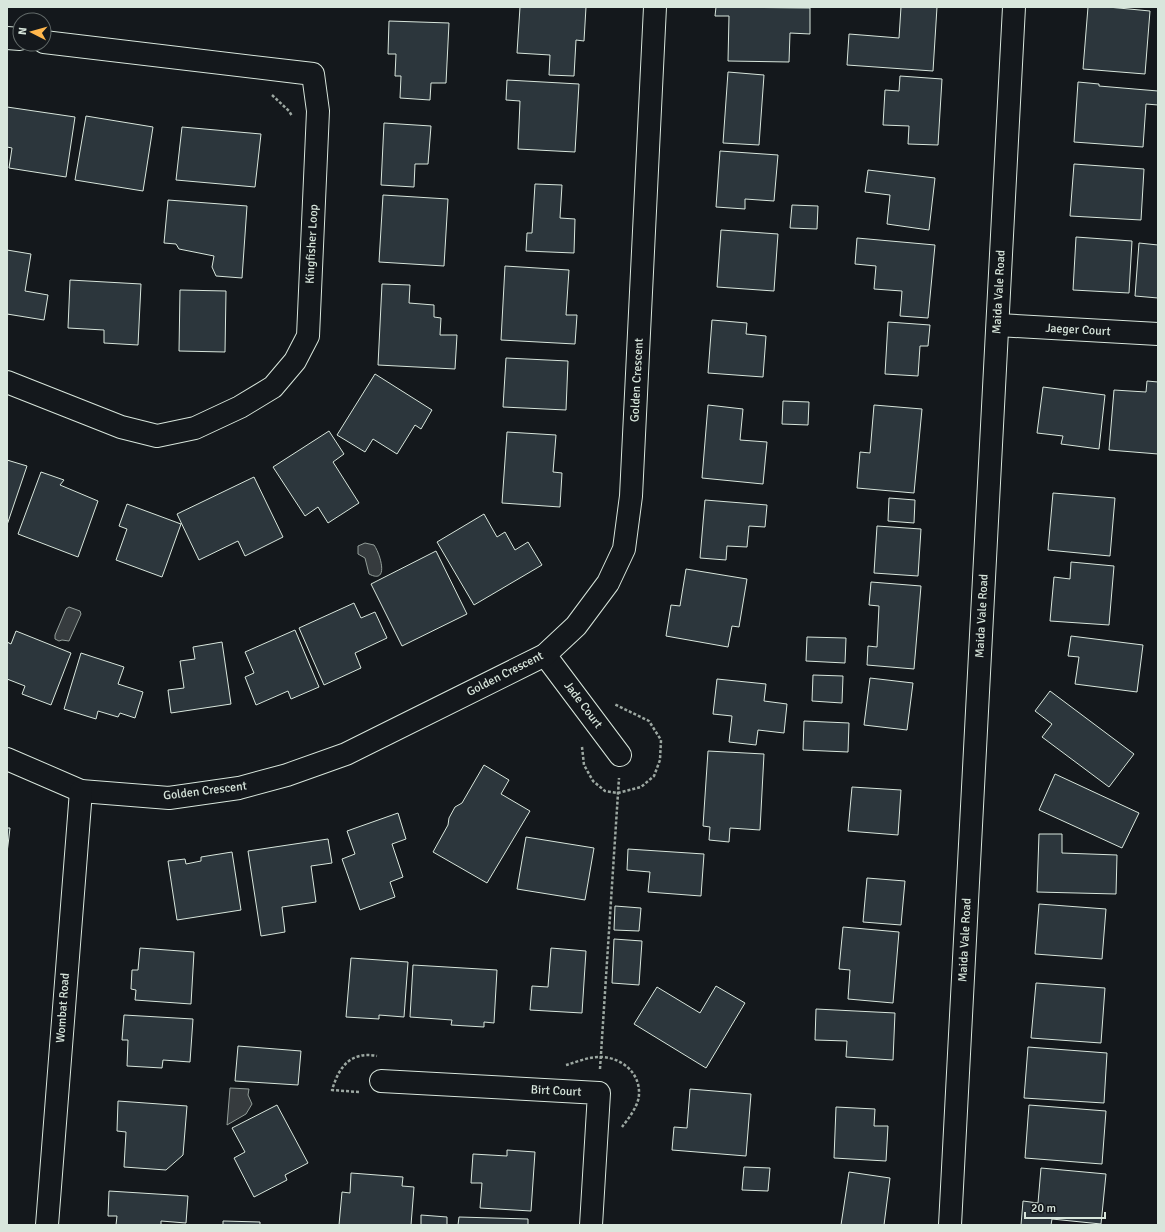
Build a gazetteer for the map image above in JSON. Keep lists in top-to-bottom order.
{
  "streets": {
    "street": [
      "Kingfisher Loop",
      "Maida Vale Road",
      "Jaeger Court",
      "Golden Crescent",
      "Jade Court",
      "Wombat Road",
      "Birt Court"
    ]
  },
  "crossings": [
    ["Maida Vale Road", "Jaeger Court"],
    ["Golden Crescent", "Jade Court"],
    ["Golden Crescent", "Wombat Road"]
  ],
  "scale_bar": "20 m",
  "north": "left"
}
